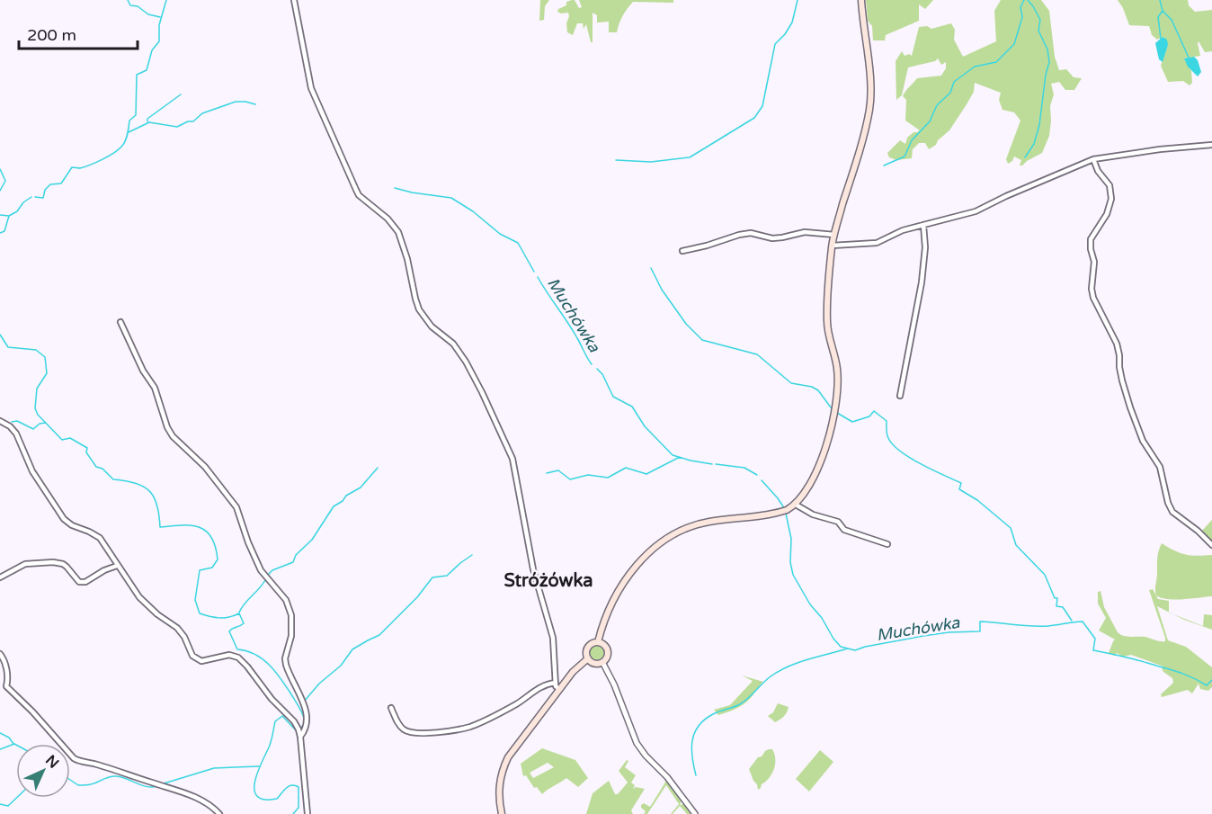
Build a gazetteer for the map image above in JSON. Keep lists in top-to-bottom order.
{
  "districts": ["Stróżówka"],
  "water": ["Muchówka"],
  "scale_bar": "200 m",
  "north": "top right"
}
